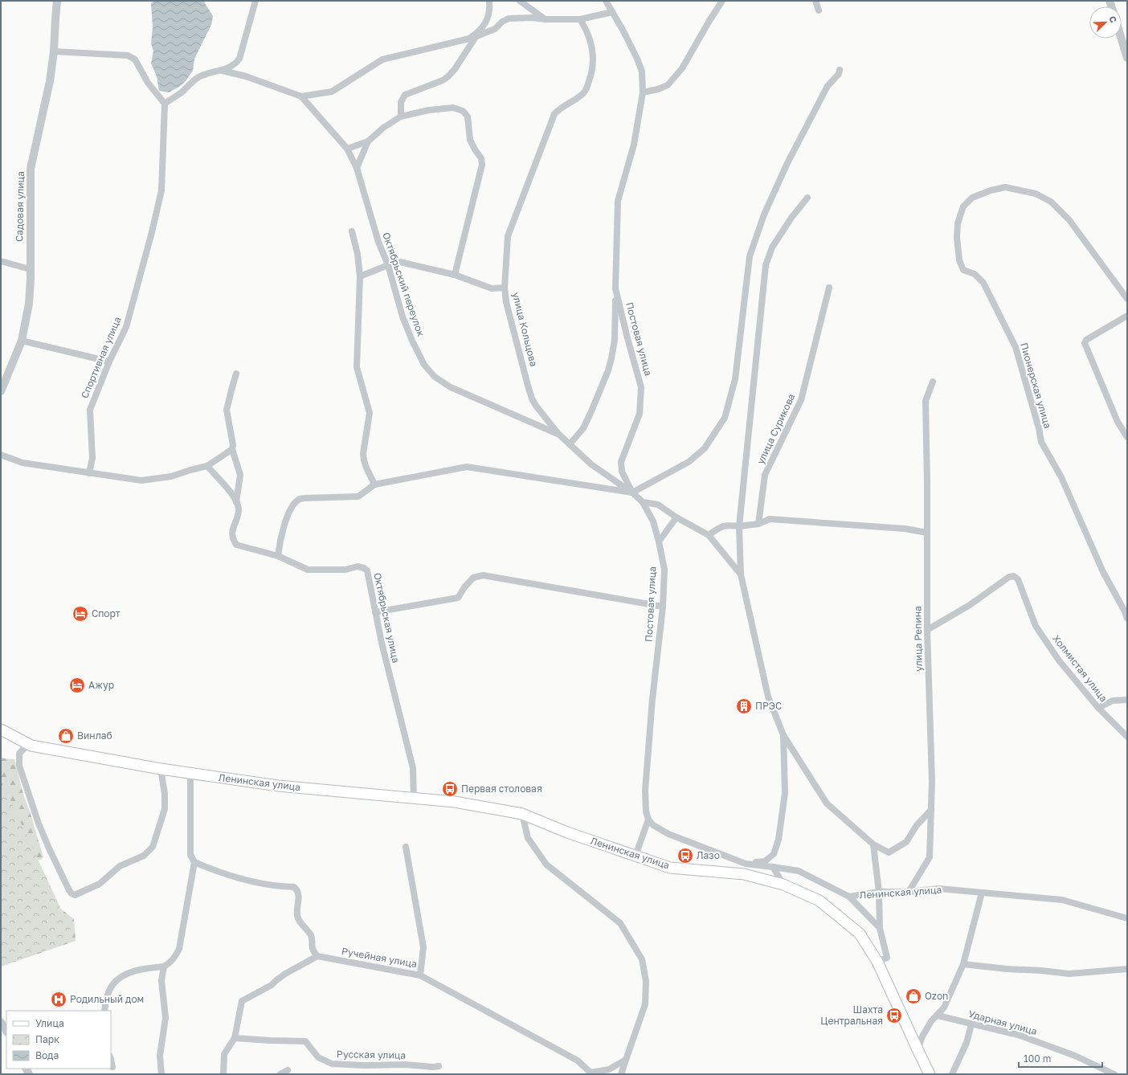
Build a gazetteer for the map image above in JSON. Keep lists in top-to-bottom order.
{
  "streets": {
    "main road": ["Ленинская улица"],
    "street": [
      "Садовая улица",
      "Октябрьский переулок",
      "улица Кольцова",
      "Постовая улица",
      "Спортивная улица",
      "Пионерская улица",
      "улица Сурикова",
      "Октябрьская улица",
      "улица Репина",
      "Холмистая улица",
      "Ручейная улица",
      "Ударная улица",
      "Русская улица"
    ]
  },
  "crossings": [
    ["Октябрьский переулок", "улица Кольцова"],
    ["улица Кольцова", "Постовая улица"],
    ["Октябрьская улица", "Ленинская улица"],
    ["улица Репина", "Холмистая улица"],
    ["улица Репина", "Ленинская улица"]
  ],
  "places": {
    "hotel": ["Спорт", "Ажур"],
    "building": ["ПРЭС"],
    "shop": ["Винлаб", "Ozon"],
    "bus stop": ["Первая столовая", "Лазо", "Шахта Центральная"],
    "hospital": ["Родильный дом"]
  },
  "legend": ["Улица", "Парк", "Вода"],
  "scale_bar": "100 m",
  "north": "top right"
}
